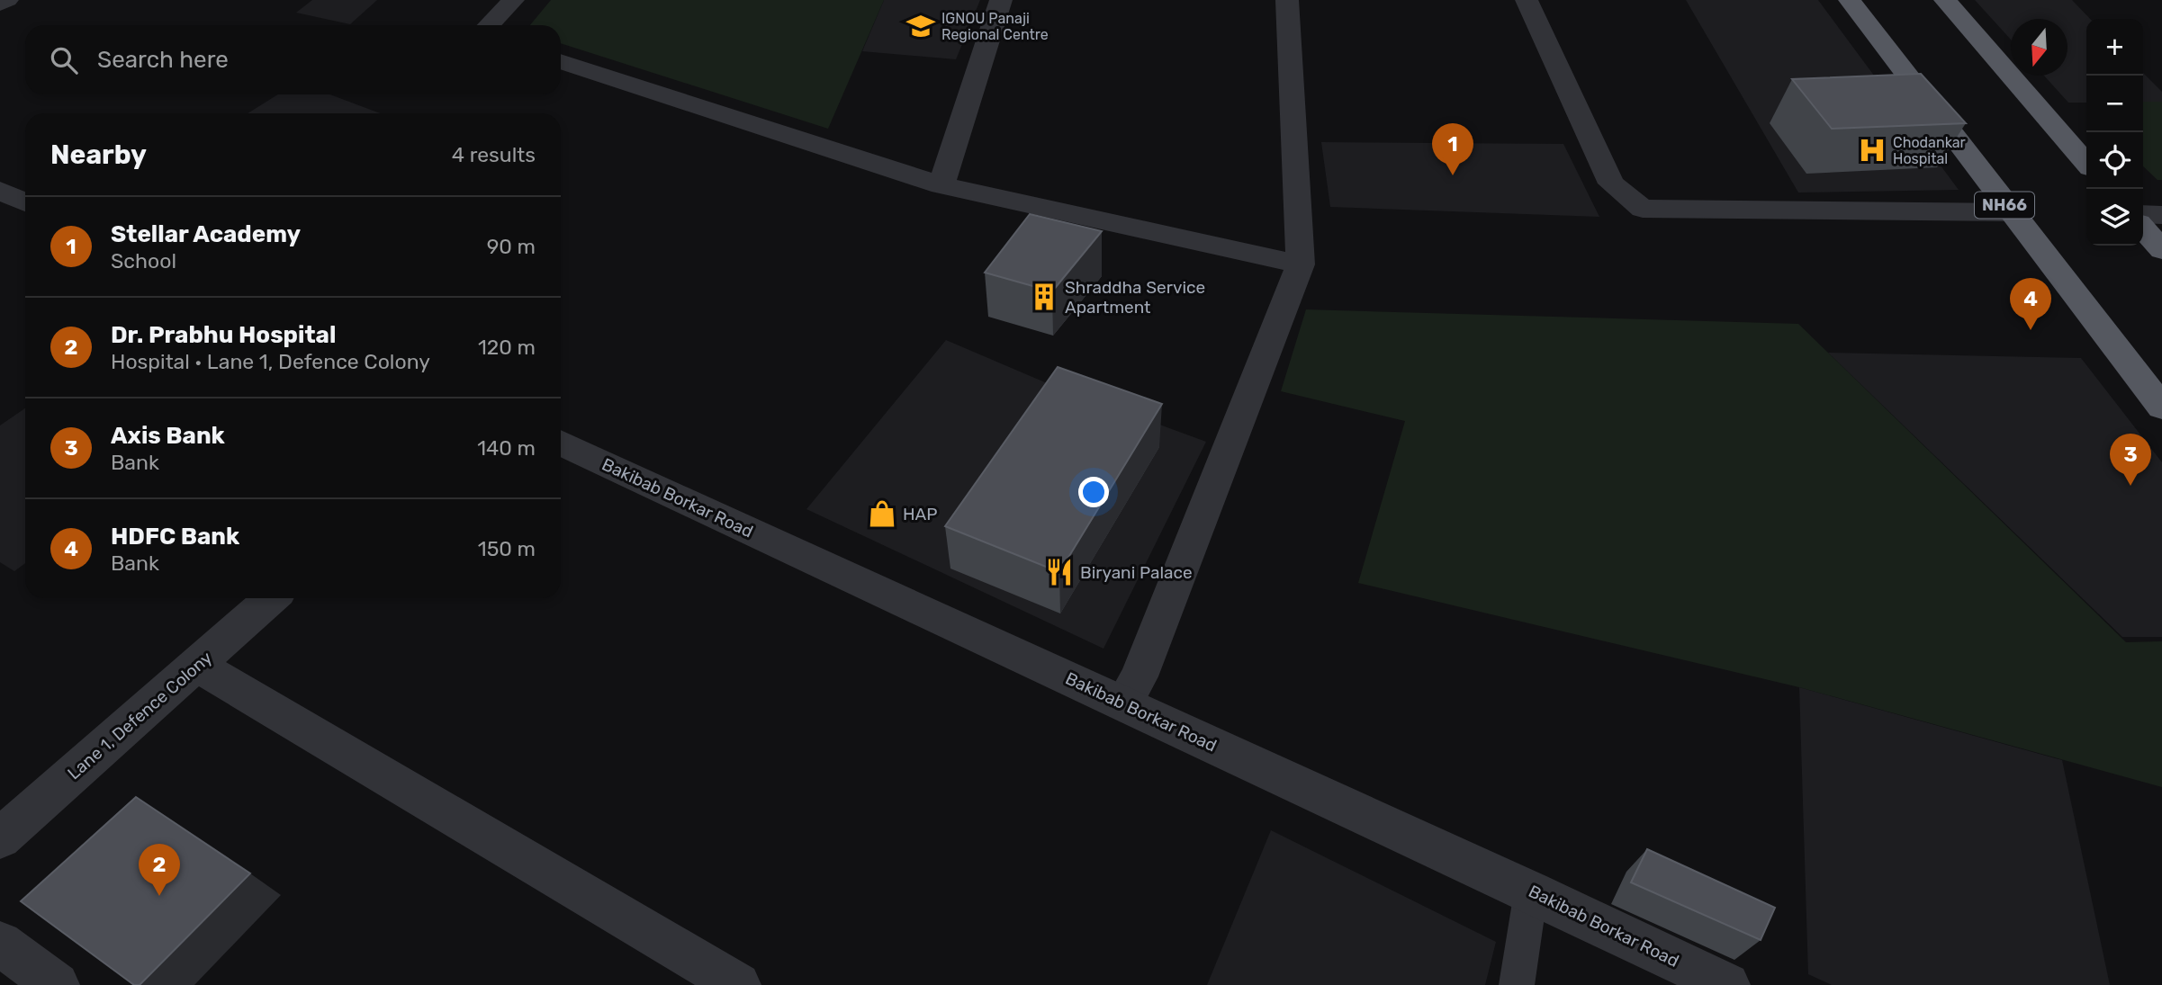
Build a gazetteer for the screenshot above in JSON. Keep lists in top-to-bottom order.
{
  "streets": {
    "highway": ["NH66"],
    "street": ["Bakibab Borkar Road", "Lane 1, Defence Colony"]
  },
  "places": {
    "school or university": ["IGNOU Panaji Regional Centre"],
    "hospital": ["Chodankar Hospital"],
    "building": ["Shraddha Service Apartment"],
    "shop": ["HAP"],
    "restaurant": ["Biryani Palace"]
  },
  "north": "bottom",
  "page": {
    "map_buttons": ["+", "−"],
    "search": "Search here",
    "heading": ["Nearby", "4 results"],
    "pins": [
      "1",
      "4",
      "3",
      "2"
    ],
    "list": [
      {
        "mark": "1",
        "name": "Stellar Academy",
        "note": "School",
        "value": "90 m"
      },
      {
        "mark": "2",
        "name": "Dr. Prabhu Hospital",
        "note": "Hospital · Lane 1, Defence Colony",
        "value": "120 m"
      },
      {
        "mark": "3",
        "name": "Axis Bank",
        "note": "Bank",
        "value": "140 m"
      },
      {
        "mark": "4",
        "name": "HDFC Bank",
        "note": "Bank",
        "value": "150 m"
      }
    ]
  }
}
